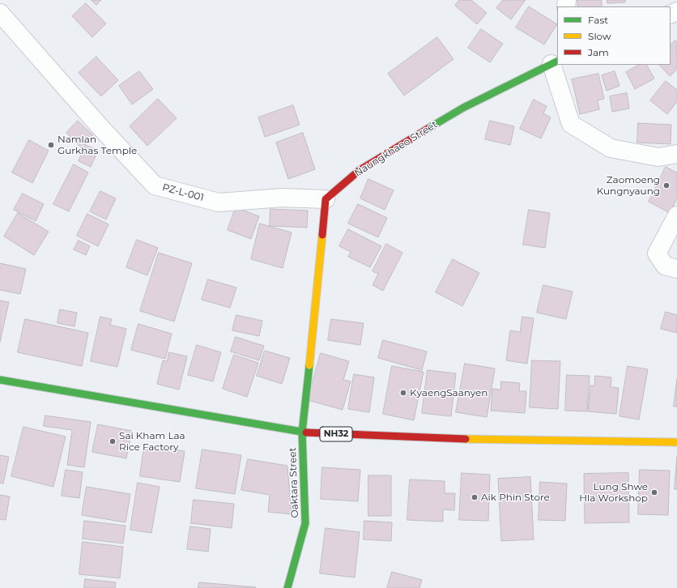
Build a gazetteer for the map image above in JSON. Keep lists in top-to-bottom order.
{
  "streets": {
    "main road": ["Naungkhaeo Street", "NH32", "Oaktara Street"],
    "street": ["PZ-L-001"]
  },
  "crossings": [
    ["Naungkhaeo Street", "PZ-L-001"],
    ["NH32", "Oaktara Street"]
  ],
  "places": [
    "Namlan Gurkhas Temple",
    "Zaomoeng Kungnyaung",
    "KyaengSaanyen",
    "Sai Kham Laa Rice Factory",
    "Lung Shwe Hla Workshop",
    "Aik Phin Store"
  ],
  "legend": ["Fast", "Slow", "Jam"]
}
